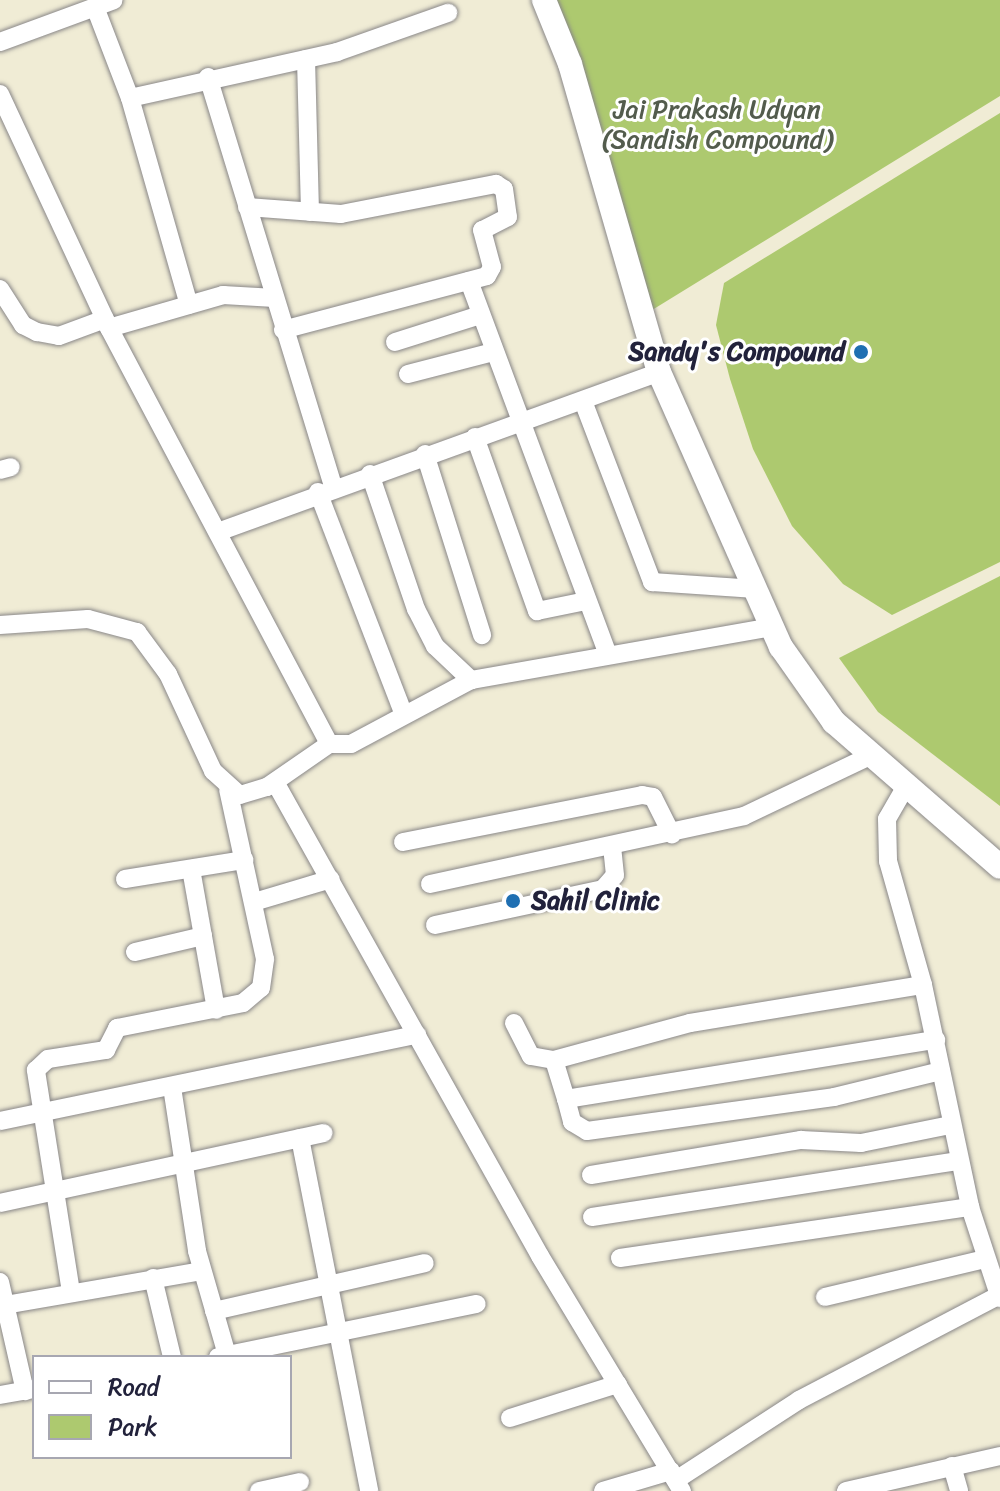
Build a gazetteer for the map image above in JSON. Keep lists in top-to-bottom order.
{
  "parks": ["Jai Prakash Udyan (Sandish Compound)"],
  "places": ["Sandy's Compound", "Sahil Clinic"],
  "legend": ["Road", "Park"]
}
